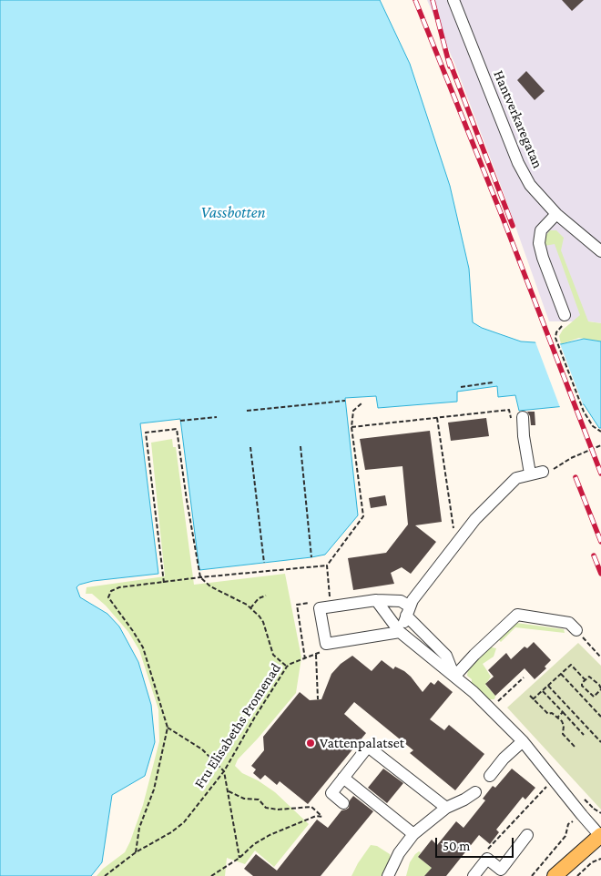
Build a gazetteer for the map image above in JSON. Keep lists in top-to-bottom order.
{
  "streets": {
    "street": ["Hantverkaregatan"],
    "path": ["Fru Elisabeths Promenad"]
  },
  "water": ["Vassbotten"],
  "places": ["Vattenpalatset"],
  "scale_bar": "50 m"
}
